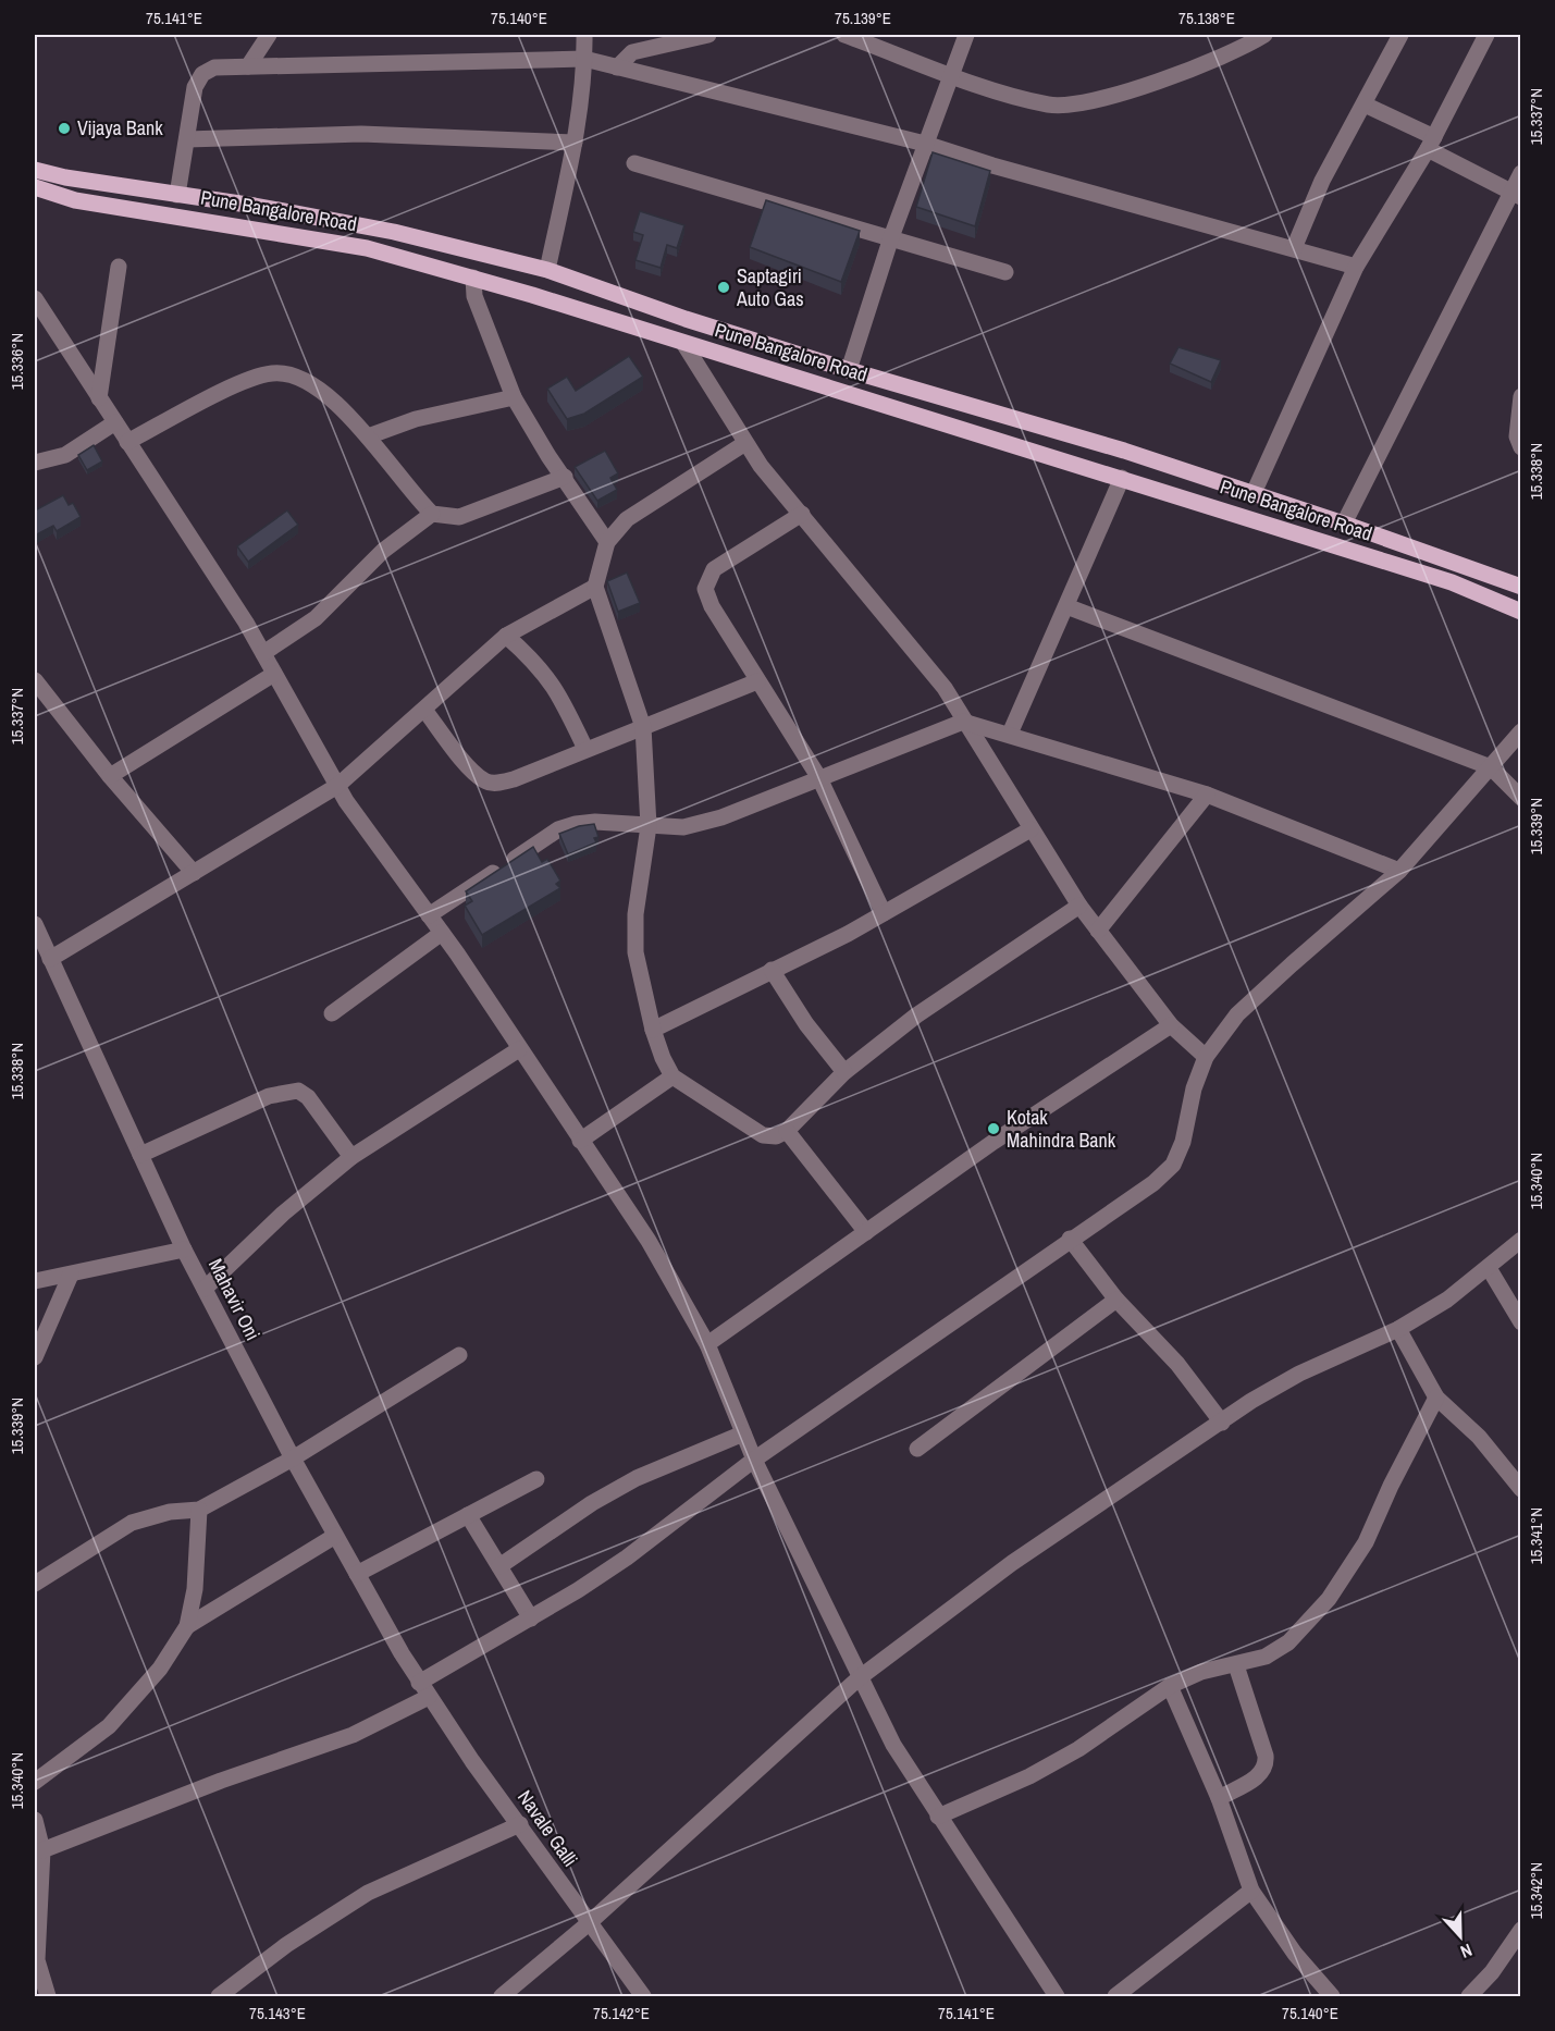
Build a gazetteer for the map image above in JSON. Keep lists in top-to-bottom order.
{
  "streets": {
    "main road": ["Pune Bangalore Road"],
    "street": ["Mahavir Oni", "Navale Galli"]
  },
  "crossings": [
    ["Mahavir Oni", "Navale Galli"]
  ],
  "places": ["Vijaya Bank", "Saptagiri Auto Gas", "Kotak Mahindra Bank"],
  "north": "bottom",
  "coordinates": [
    "75.141°E",
    "75.140°E",
    "75.139°E",
    "75.138°E",
    "15.337°N",
    "15.336°N",
    "15.338°N",
    "15.339°N",
    "15.340°N",
    "15.341°N",
    "15.342°N",
    "75.143°E",
    "75.142°E"
  ]
}
